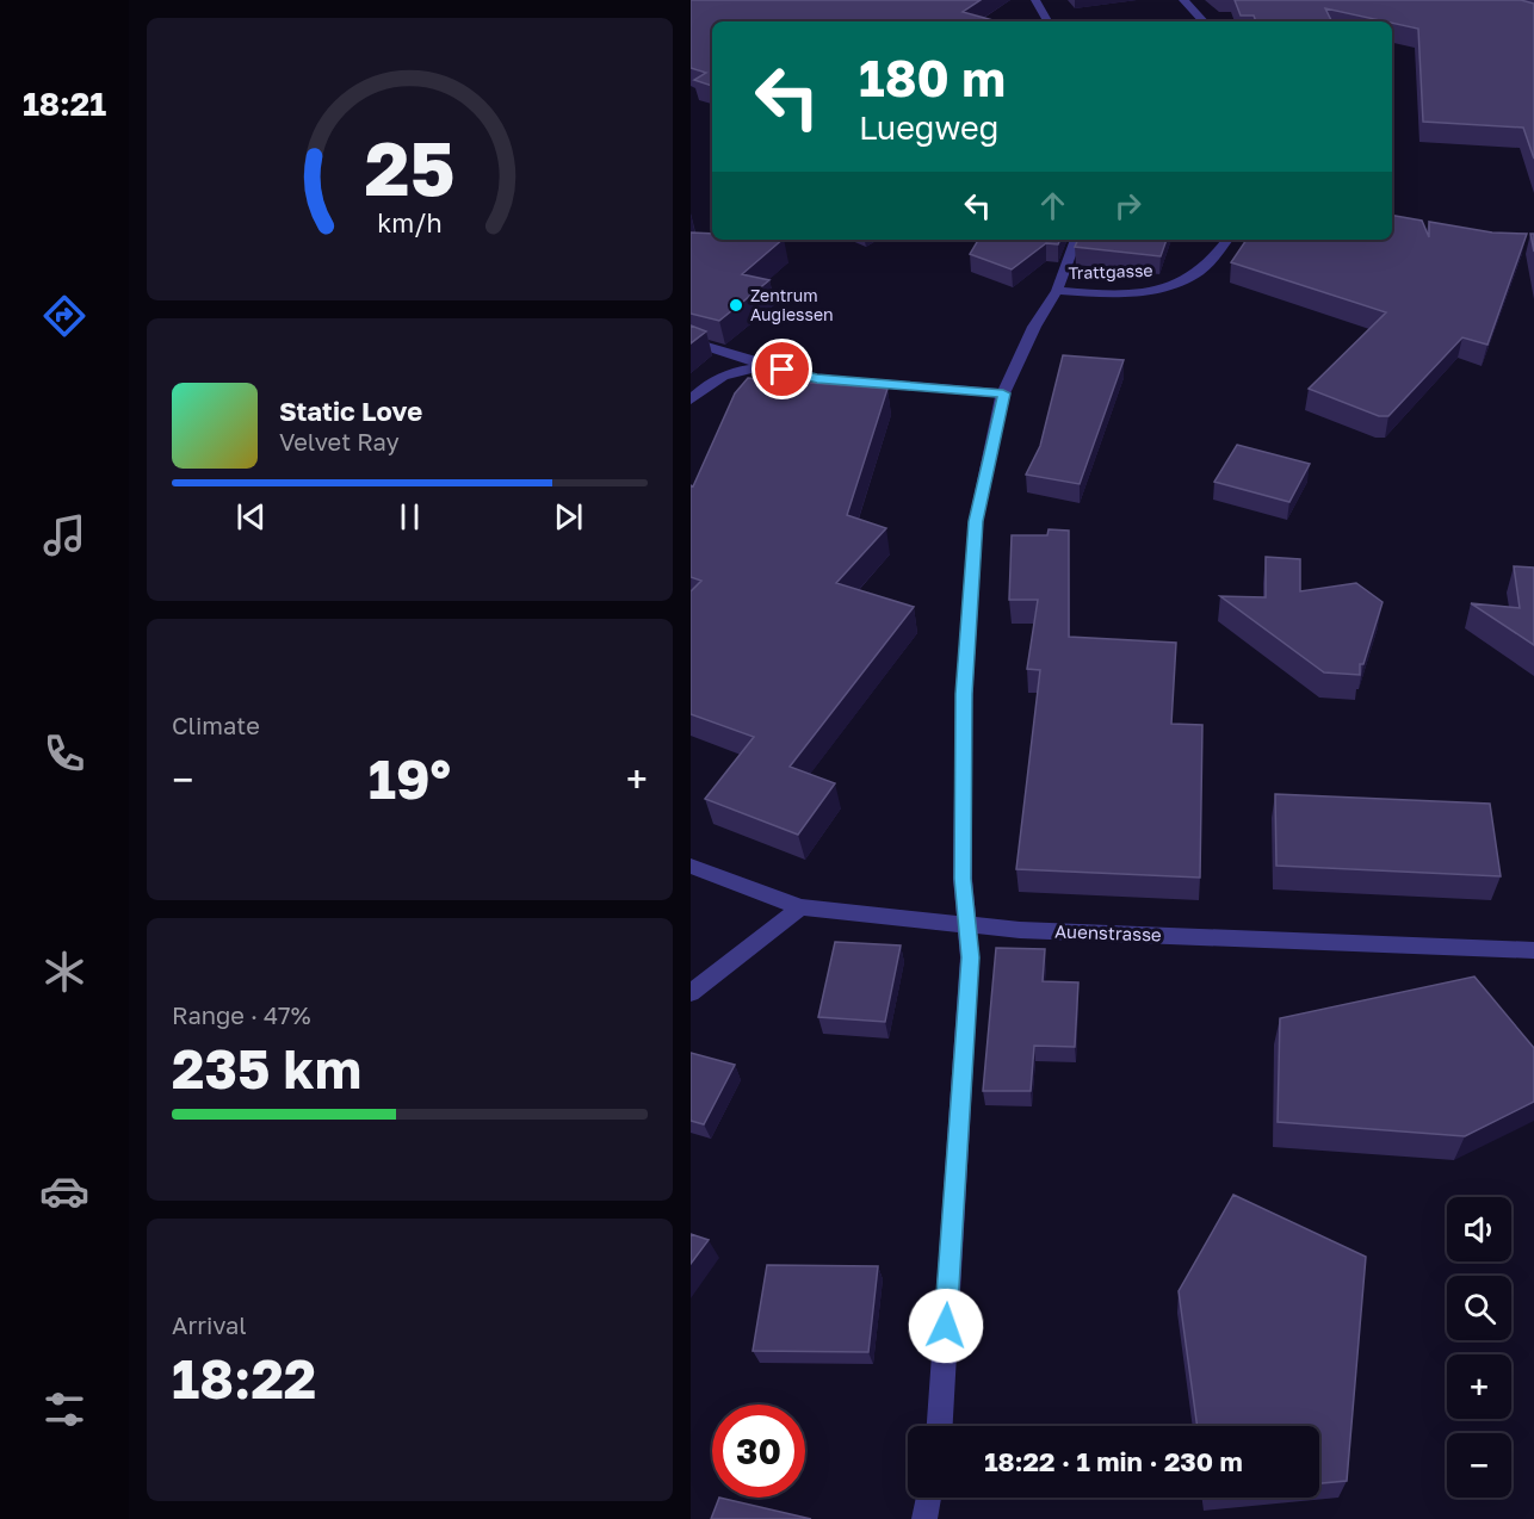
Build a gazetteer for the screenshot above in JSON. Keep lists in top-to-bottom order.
{
  "streets": {
    "street": ["Trattgasse", "Auenstrasse"]
  },
  "places": ["Zentrum Augiessen"],
  "page": {
    "tabs": "18:21",
    "turn": ["180 m", "Luegweg"],
    "song": ["Static Love", "Velvet Ray"],
    "tile": [
      "Climate",
      ["Range · 47%", "235 km"],
      ["Arrival", "18:22"]
    ],
    "heat": ["−", "19°", "+"],
    "map_buttons": ["+", "−"],
    "limit": "30",
    "trip": "18:22 · 1 min · 230 m",
    "gauge": ["25", "km/h"]
  }
}
